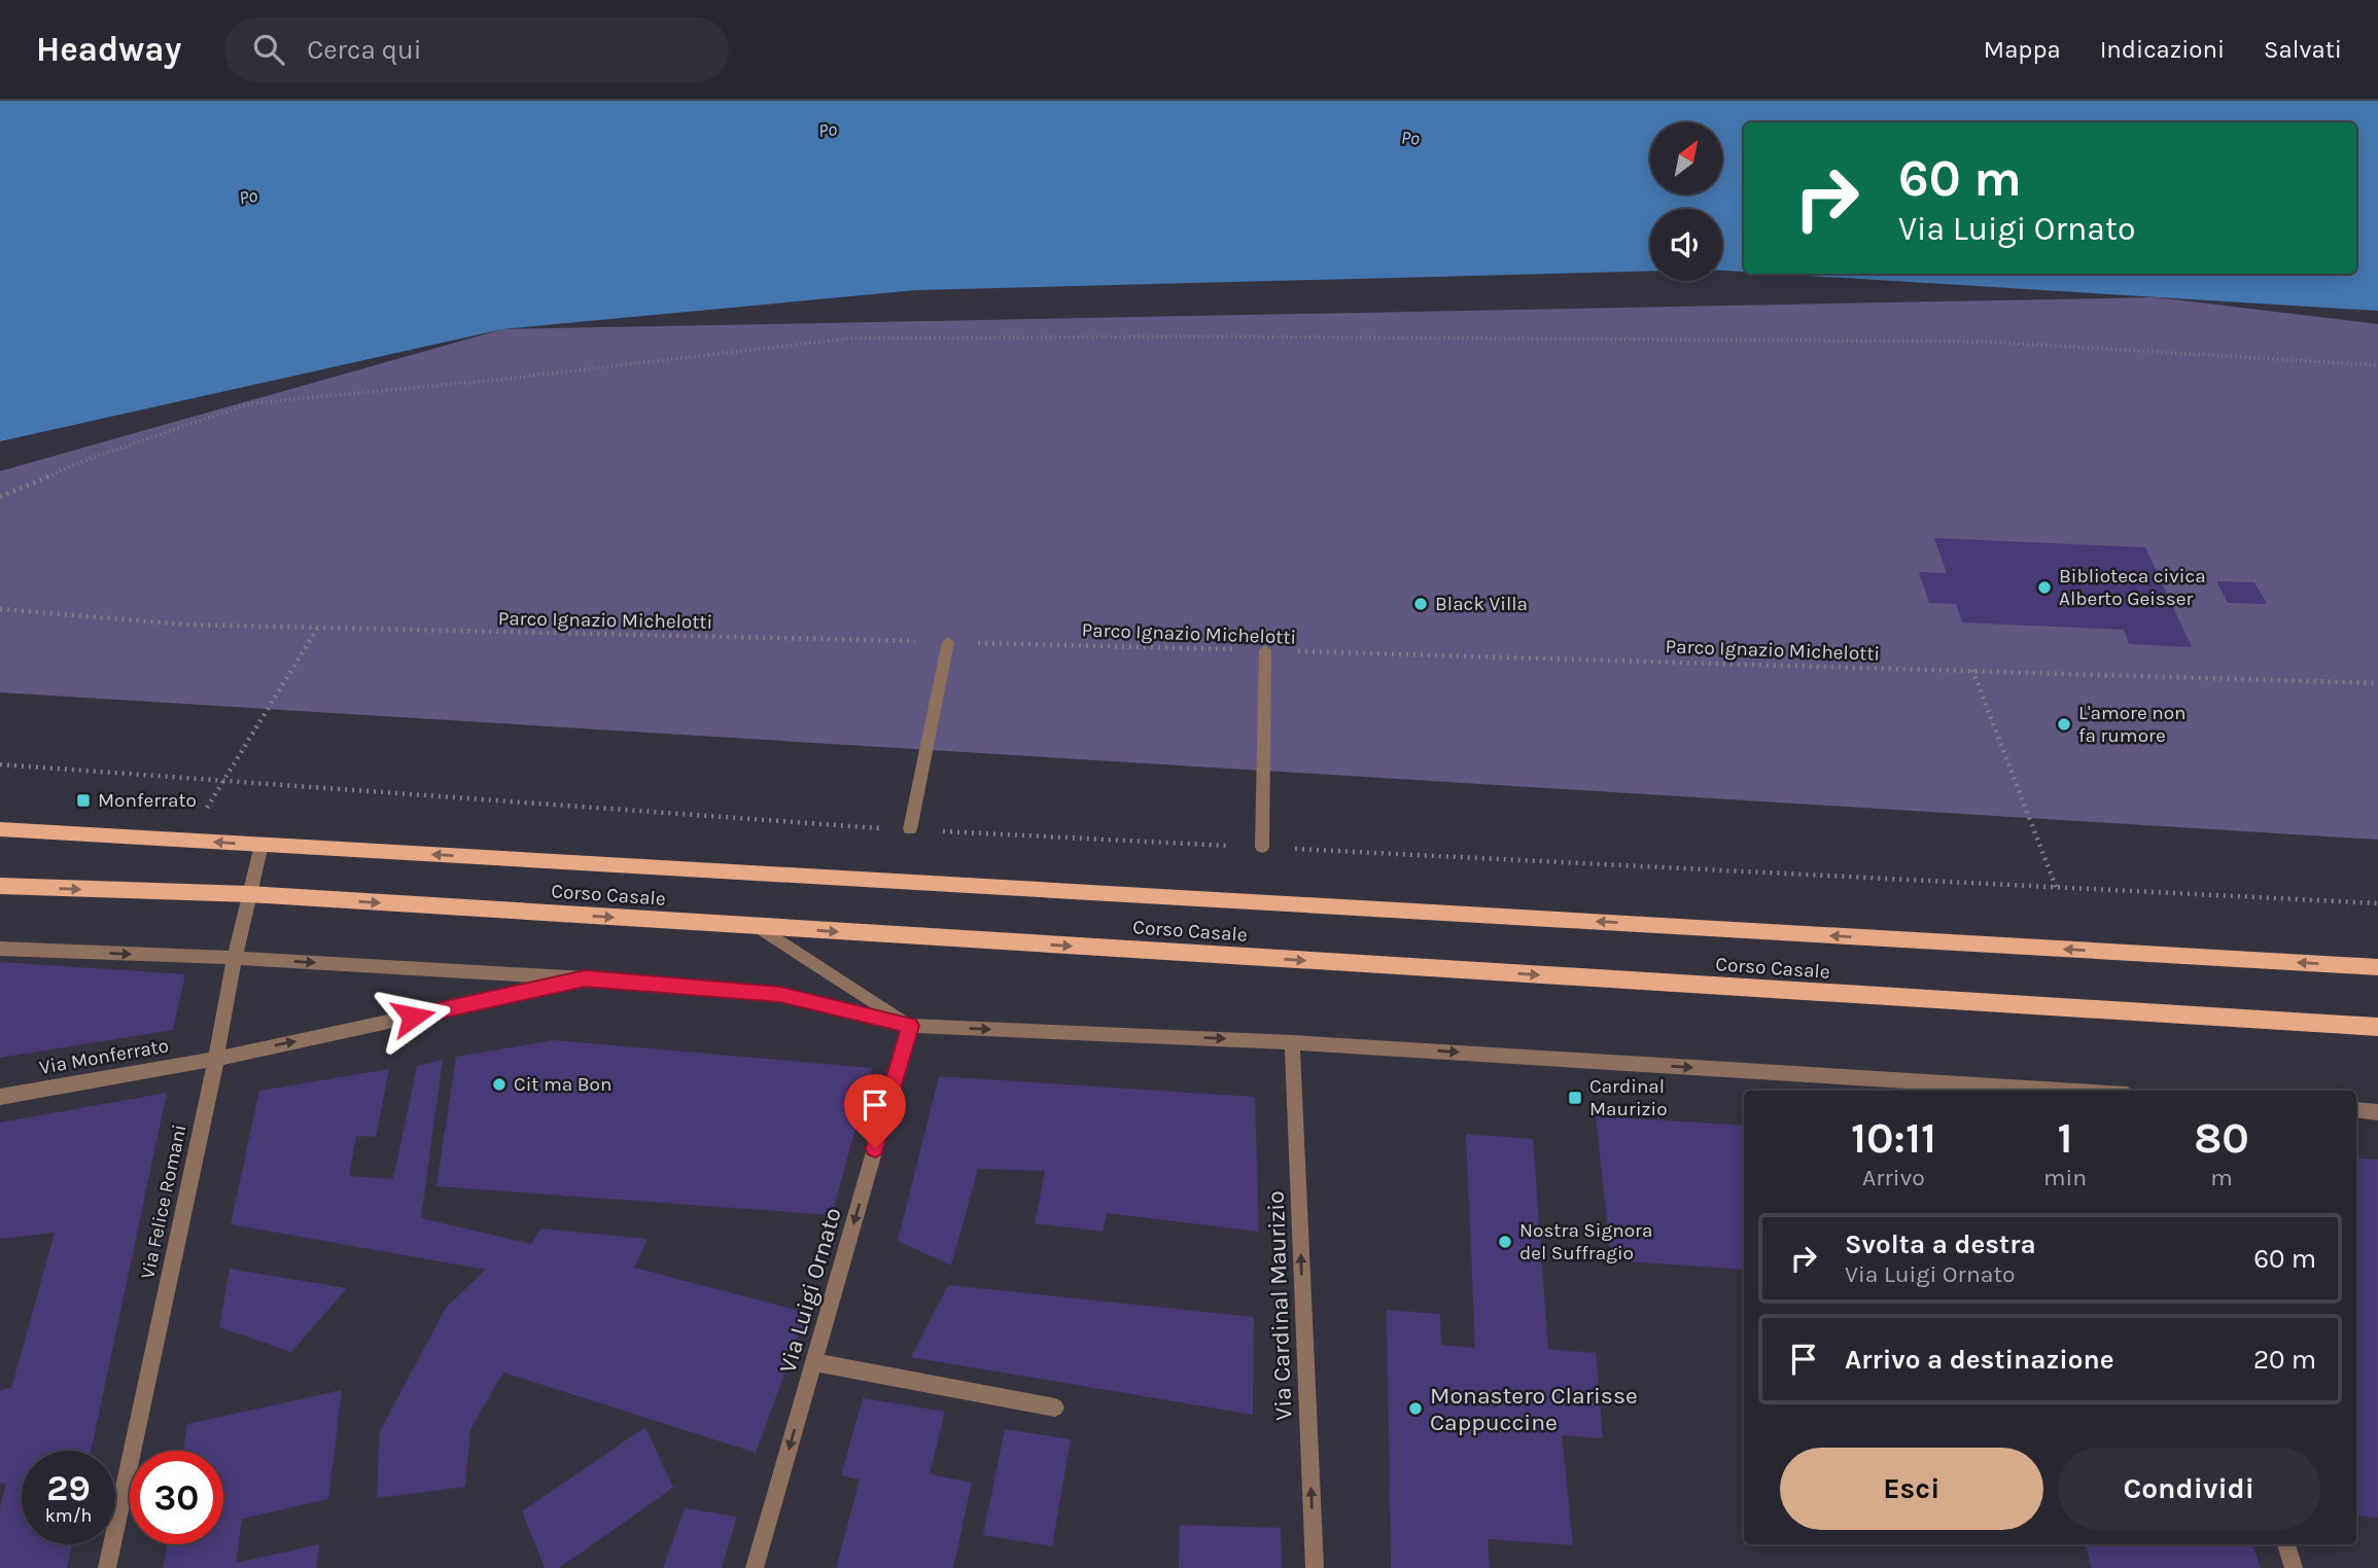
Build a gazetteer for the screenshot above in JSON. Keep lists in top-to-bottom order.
{
  "streets": {
    "main road": ["Corso Casale"],
    "street": [
      "Via Monferrato",
      "Via Felice Romani",
      "Via Luigi Ornato",
      "Via Cardinal Maurizio"
    ],
    "path": ["Parco Ignazio Michelotti"]
  },
  "crossings": [
    ["Corso Casale", "Via Felice Romani"],
    ["Via Monferrato", "Via Felice Romani"]
  ],
  "one_way": ["Via Luigi Ornato", "Via Cardinal Maurizio"],
  "water": ["Po"],
  "places": {
    "other": [
      "Biblioteca civica Alberto Geisser",
      "Black Villa",
      "L'amore non fa rumore",
      "Cit ma Bon",
      "Nostra Signora del Suffragio",
      "Monastero Clarisse Cappuccine"
    ],
    "transit": ["Monferrato", "Cardinal Maurizio"]
  },
  "north": "top right",
  "page": {
    "header": "Headway",
    "search": "Cerca qui",
    "nav": ["Mappa", "Indicazioni", "Salvati"],
    "turn": ["60 m", "Via Luigi Ornato"],
    "eta": [
      "10:11",
      "Arrivo",
      "1",
      "min",
      "80",
      "m"
    ],
    "list": [
      {
        "name": "Svolta a destra",
        "note": "Via Luigi Ornato",
        "value": "60 m"
      },
      {
        "name": "Arrivo a destinazione",
        "value": "20 m"
      }
    ],
    "buttons": ["Esci", "Condividi"],
    "speed": "29 km/h",
    "limit": "30"
  }
}
